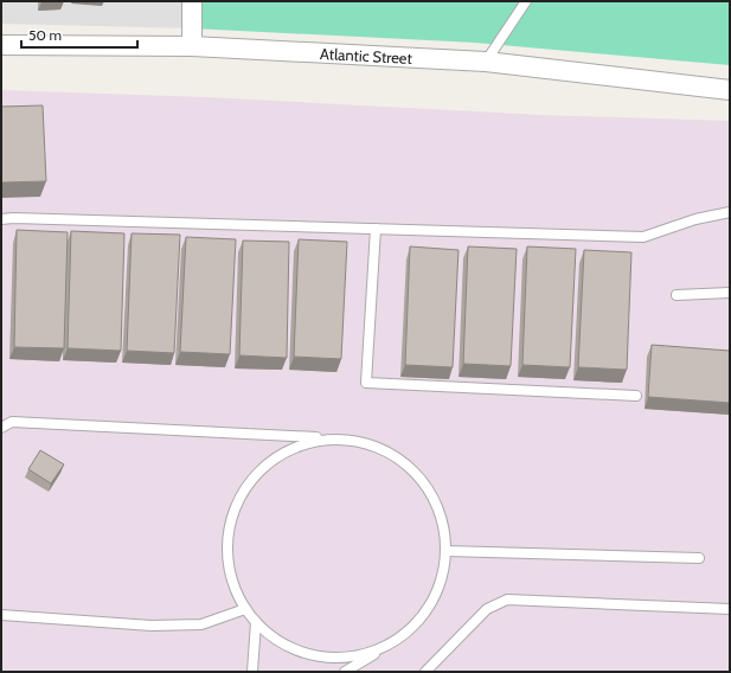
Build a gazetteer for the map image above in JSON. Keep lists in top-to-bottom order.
{
  "streets": {
    "street": ["Atlantic Street"]
  },
  "scale_bar": "50 m"
}
